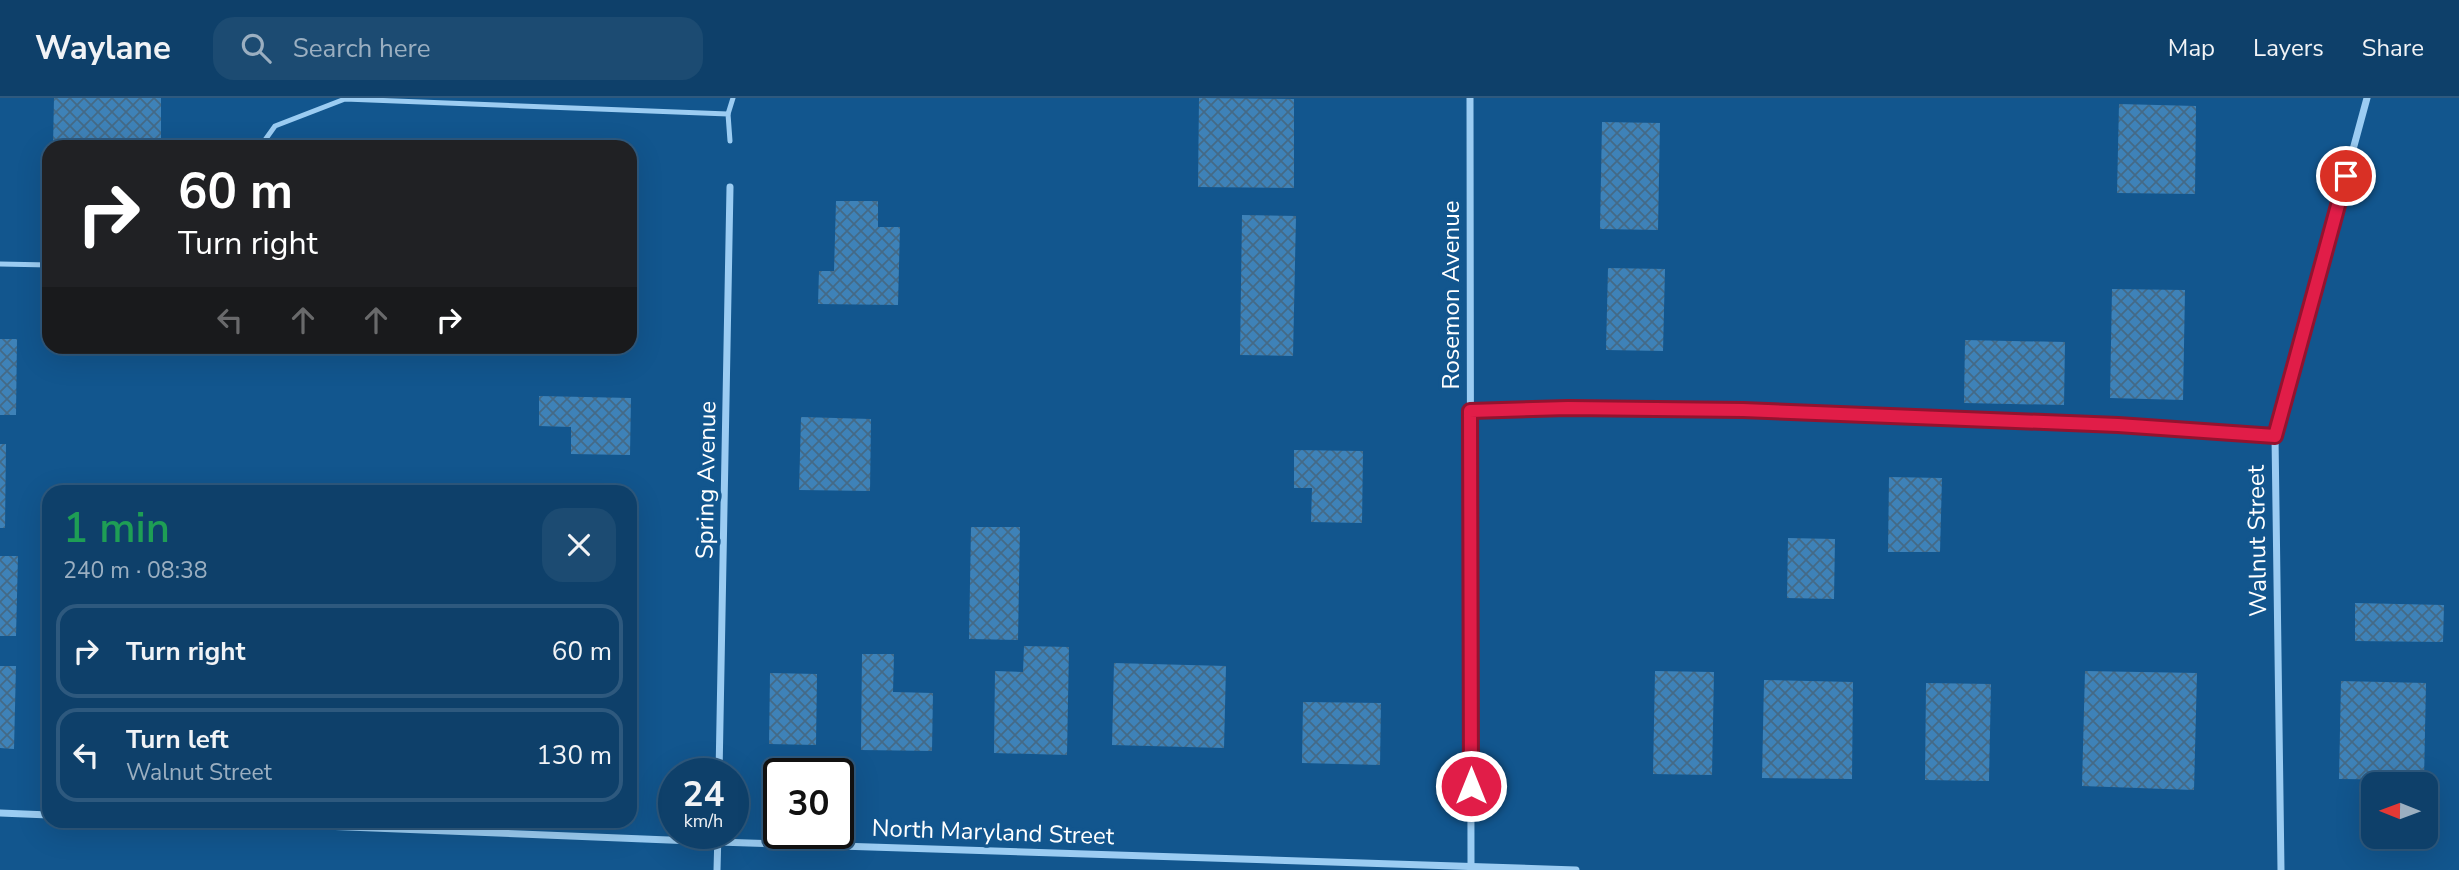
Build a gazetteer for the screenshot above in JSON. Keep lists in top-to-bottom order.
{
  "streets": {
    "street": [
      "Rosemon Avenue",
      "Spring Avenue",
      "Walnut Street",
      "North Maryland Street"
    ]
  },
  "crossings": [
    ["Rosemon Avenue", "North Maryland Street"]
  ],
  "north": "left",
  "page": {
    "header": "Waylane",
    "search": "Search here",
    "nav": ["Map", "Layers", "Share"],
    "turn": ["60 m", "Turn right"],
    "heading": ["1 min", "240 m · 08:38"],
    "list": [
      {
        "name": "Turn right",
        "value": "60 m"
      },
      {
        "name": "Turn left",
        "note": "Walnut Street",
        "value": "130 m"
      }
    ],
    "speed": "24 km/h",
    "limit": "30"
  }
}
